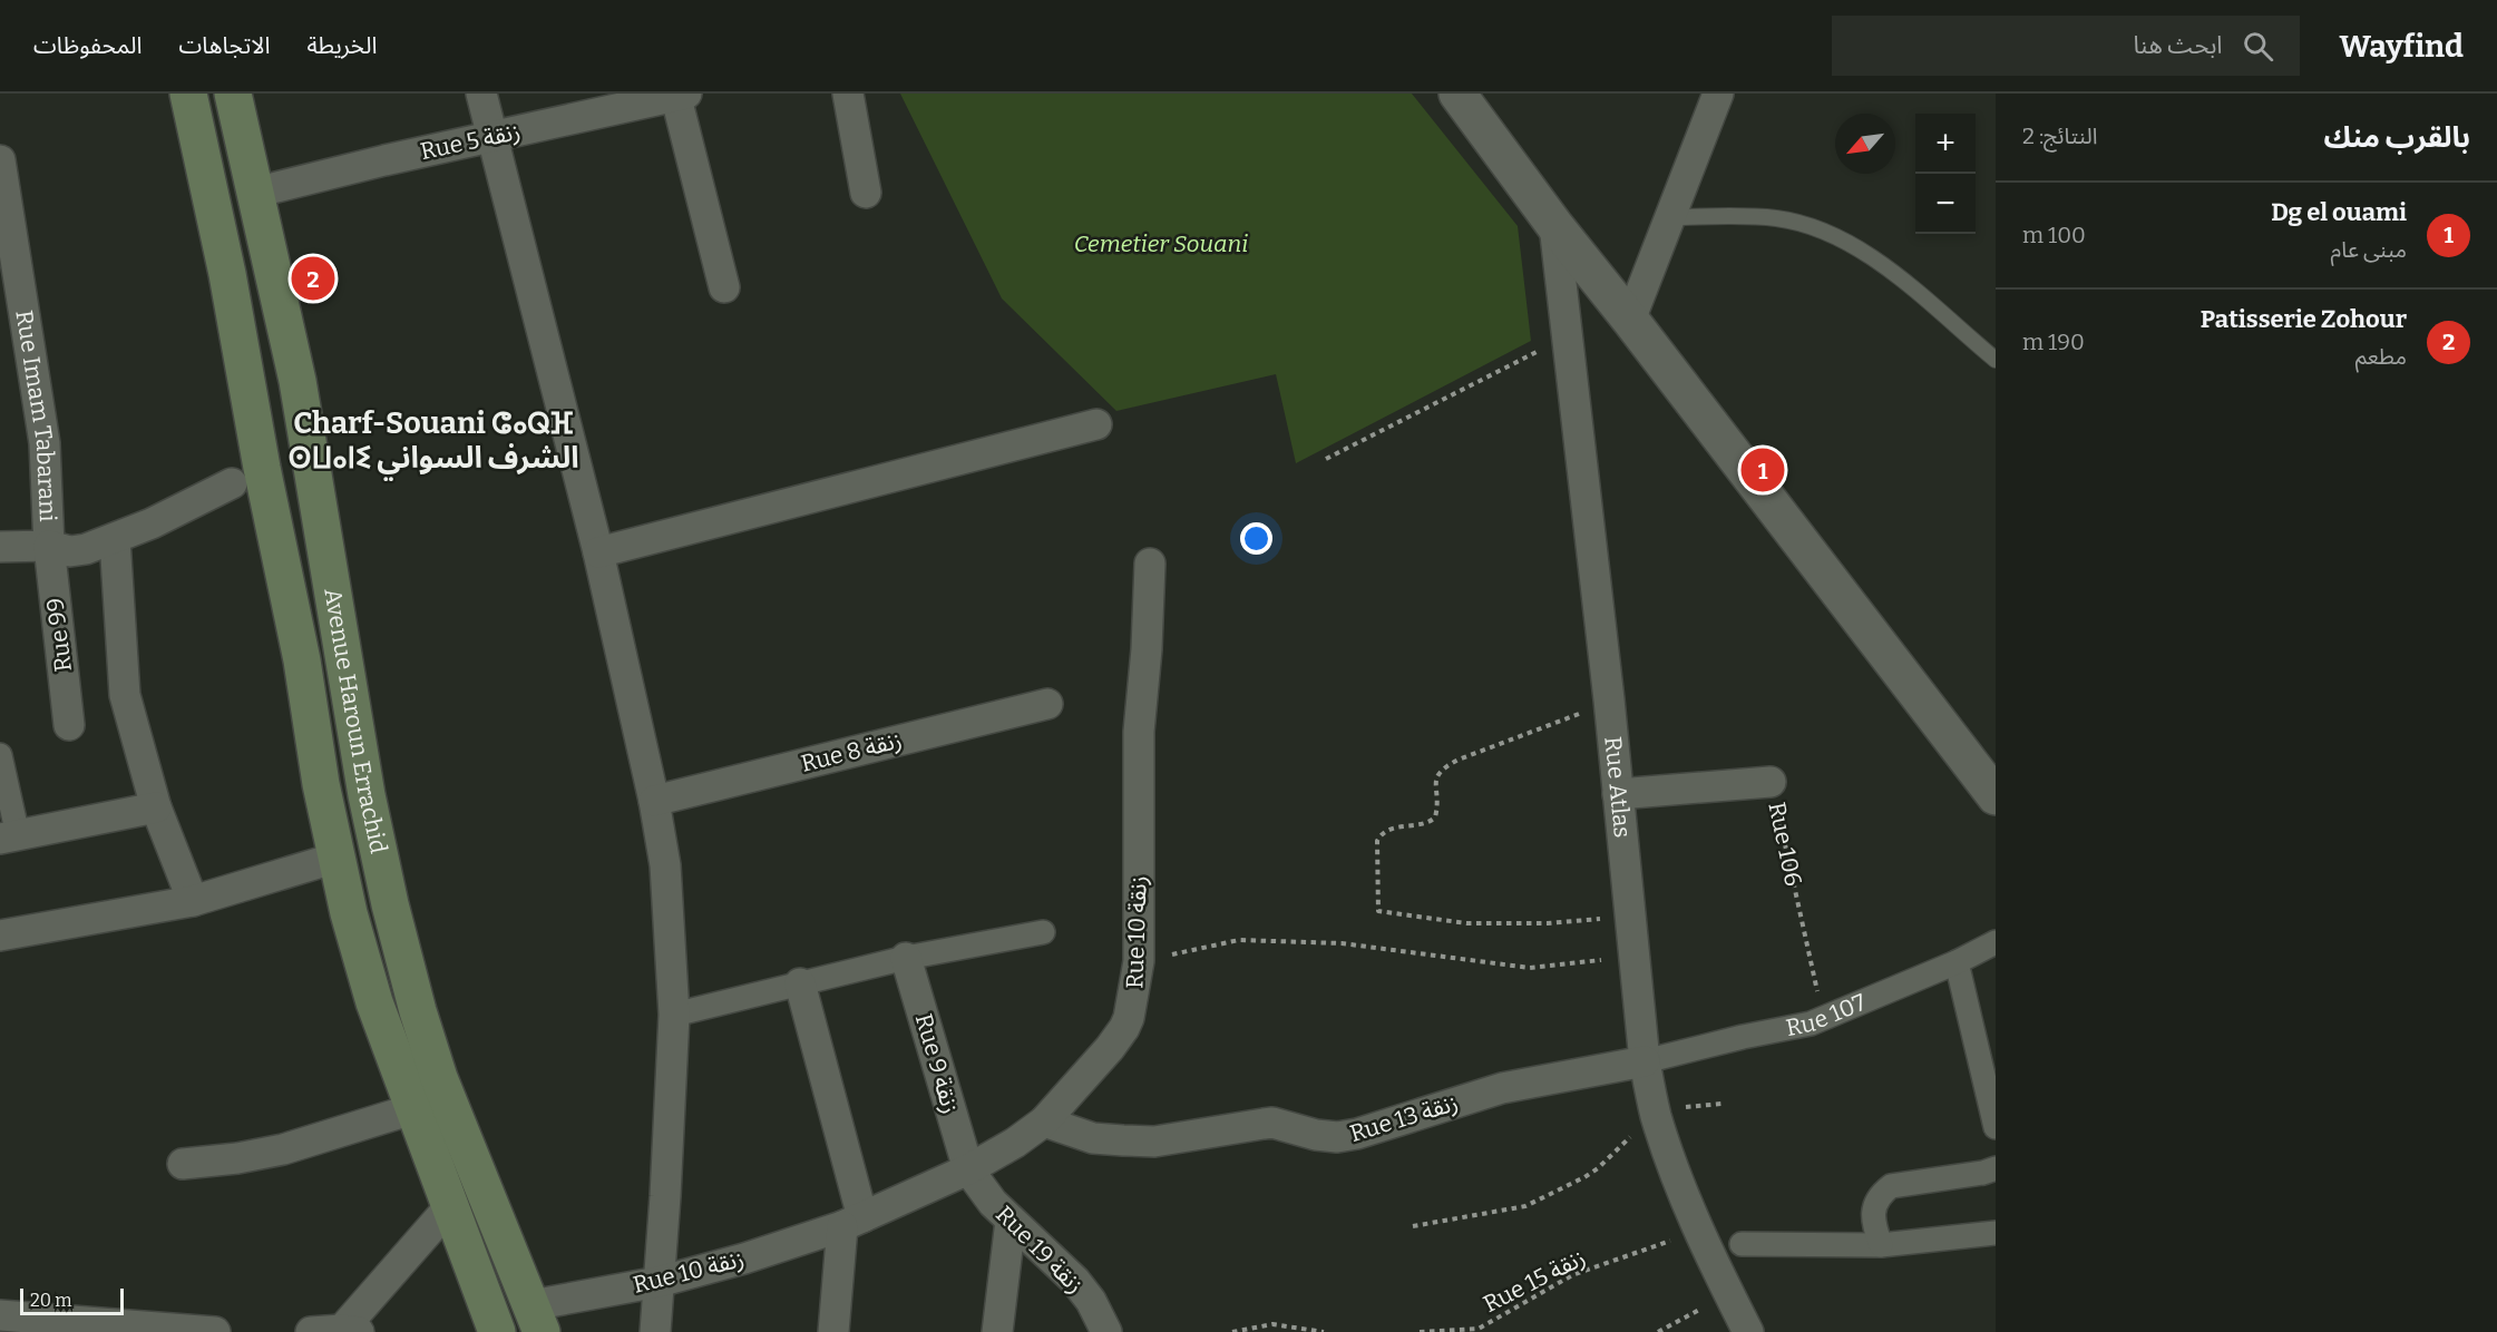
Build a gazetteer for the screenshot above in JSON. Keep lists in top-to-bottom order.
{
  "streets": {
    "main road": ["Avenue Haroun Errachid"],
    "street": [
      "Rue 5 زنقة",
      "Rue Imam Tabarani",
      "Rue 99",
      "Rue 8 زنقة",
      "Rue Atlas",
      "Rue 106",
      "Rue 10 زنقة",
      "Rue 107",
      "Rue 9 زنقة",
      "Rue 13 زنقة",
      "Rue 19 زنقة"
    ],
    "path": ["Rue 15 زنقة"]
  },
  "crossings": [
    ["Rue 5 زنقة", "Avenue Haroun Errachid"],
    ["Rue Imam Tabarani", "Rue 99"],
    ["Avenue Haroun Errachid", "Rue 10 زنقة"],
    ["Rue Atlas", "Rue 106"],
    ["Rue Atlas", "Rue 107"],
    ["Rue Atlas", "Rue 13 زنقة"],
    ["Rue Atlas", "Rue 15 زنقة"],
    ["Rue 106", "Rue 107"],
    ["Rue 10 زنقة", "Rue 9 زنقة"],
    ["Rue 10 زنقة", "Rue 13 زنقة"],
    ["Rue 10 زنقة", "Rue 19 زنقة"],
    ["Rue 107", "Rue 13 زنقة"],
    ["Rue 9 زنقة", "Rue 19 زنقة"]
  ],
  "districts": ["Charf-Souani ⵛⴰⵕⴼ ⵙⵡⴰⵏⵉ الشرف السواني"],
  "parks": ["Cemetier Souani"],
  "scale_bar": "20 m",
  "north": "bottom left",
  "page": {
    "header": "Wayfind",
    "search": "ابحث هنا",
    "nav": ["الخريطة", "الاتجاهات", "المحفوظات"],
    "heading": ["بالقرب منك", "النتائج: 2"],
    "map_buttons": ["+", "−"],
    "list": [
      {
        "mark": "1",
        "name": "Dg el ouami",
        "note": "مبنى عام",
        "value": "100 m"
      },
      {
        "mark": "2",
        "name": "Patisserie Zohour",
        "note": "مطعم",
        "value": "190 m"
      }
    ],
    "pins": ["2", "1"],
    "scale": "20 m"
  }
}
